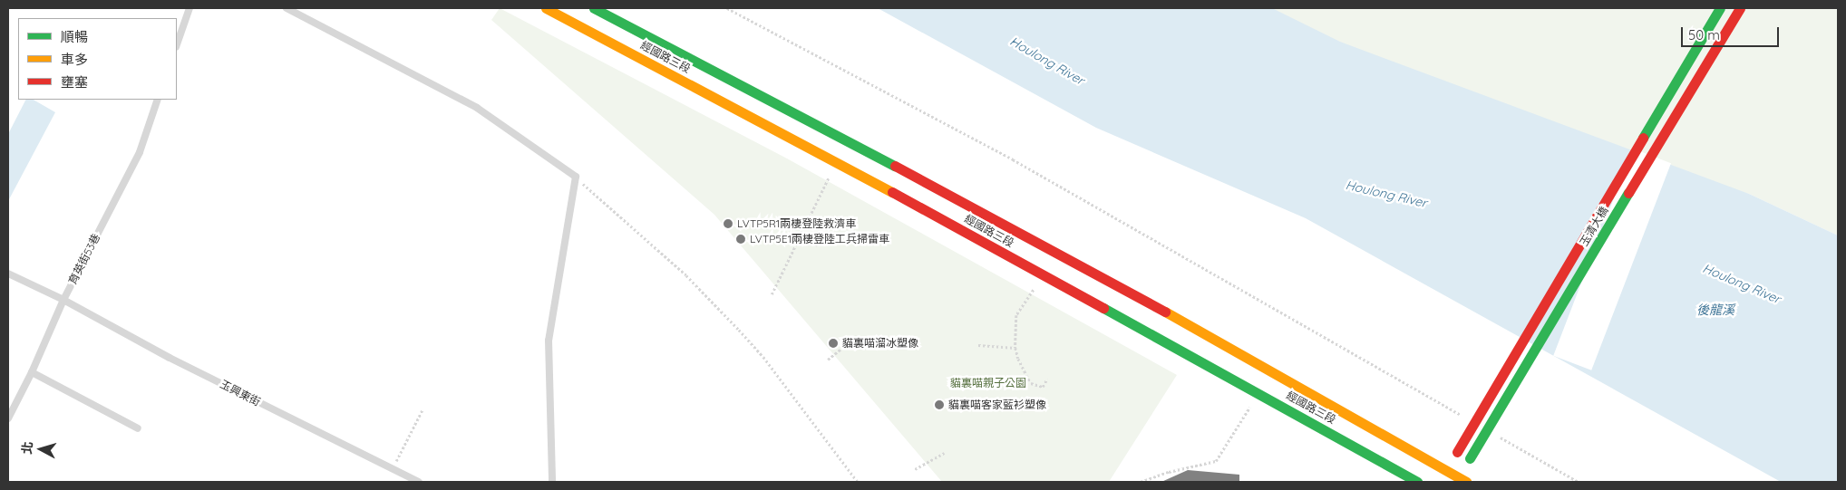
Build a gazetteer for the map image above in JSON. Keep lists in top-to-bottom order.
{
  "streets": {
    "main road": ["經國路三段", "玉清大橋"],
    "lane": ["育英街53巷", "玉興東街"]
  },
  "crossings": [
    ["育英街53巷", "玉興東街"]
  ],
  "water": ["Houlong River", "後龍溪"],
  "parks": ["貓裏喵親子公園"],
  "places": [
    "LVTP5R1兩棲登陸救濟車",
    "LVTP5E1兩棲登陸工兵掃雷車",
    "貓裏喵溜冰塑像",
    "貓裏喵客家藍衫塑像"
  ],
  "legend": ["順暢", "車多", "壅塞"],
  "scale_bar": "50 m",
  "north": "left"
}
